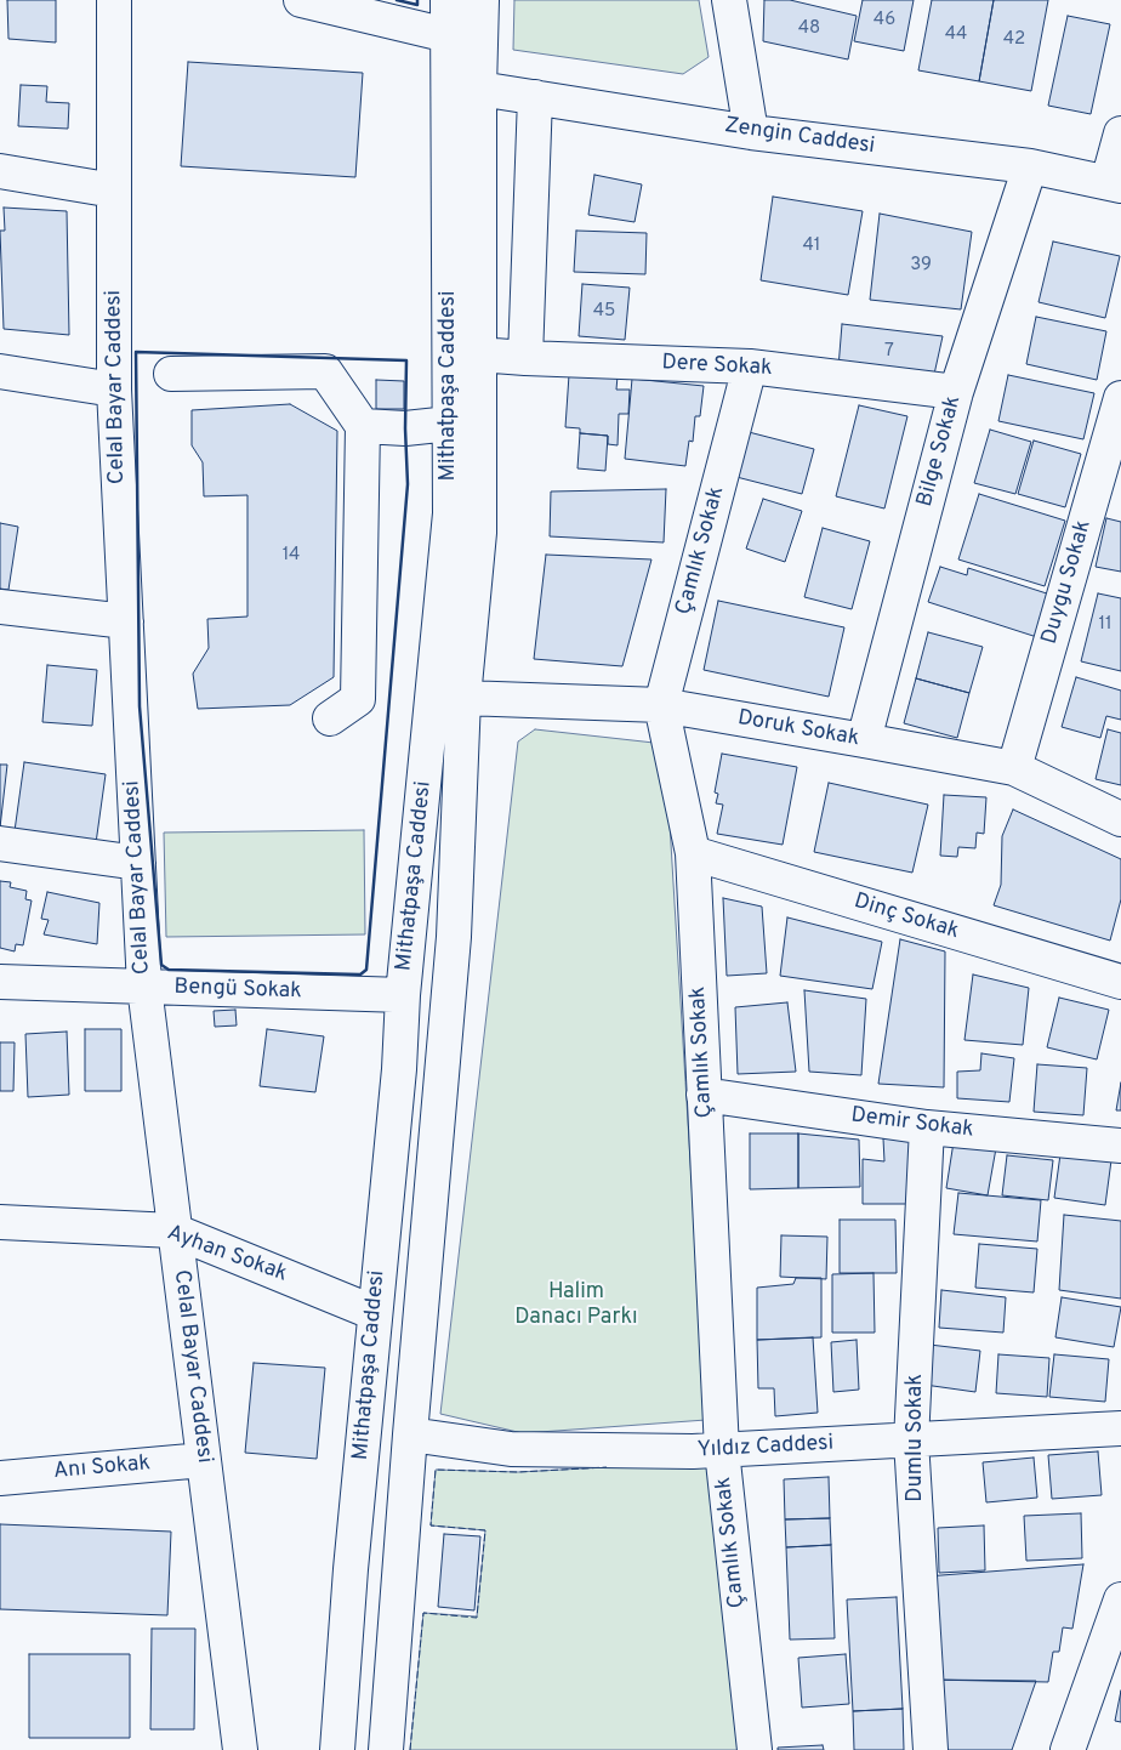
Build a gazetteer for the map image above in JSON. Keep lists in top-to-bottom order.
{
  "streets": {
    "street": [
      "Zengin Caddesi",
      "Dere Sokak",
      "Mithatpaşa Caddesi",
      "Celal Bayar Caddesi",
      "Bilge Sokak",
      "Çamlık Sokak",
      "Duygu Sokak",
      "Doruk Sokak",
      "Dinç Sokak",
      "Bengü Sokak",
      "Demir Sokak",
      "Ayhan Sokak",
      "Dumlu Sokak",
      "Yıldız Caddesi",
      "Anı Sokak"
    ]
  },
  "crossings": [
    ["Zengin Caddesi", "Mithatpaşa Caddesi"],
    ["Zengin Caddesi", "Bilge Sokak"],
    ["Dere Sokak", "Mithatpaşa Caddesi"],
    ["Dere Sokak", "Bilge Sokak"],
    ["Dere Sokak", "Çamlık Sokak"],
    ["Mithatpaşa Caddesi", "Doruk Sokak"],
    ["Mithatpaşa Caddesi", "Bengü Sokak"],
    ["Mithatpaşa Caddesi", "Ayhan Sokak"],
    ["Mithatpaşa Caddesi", "Yıldız Caddesi"],
    ["Celal Bayar Caddesi", "Bengü Sokak"],
    ["Celal Bayar Caddesi", "Ayhan Sokak"],
    ["Celal Bayar Caddesi", "Anı Sokak"],
    ["Bilge Sokak", "Doruk Sokak"],
    ["Çamlık Sokak", "Doruk Sokak"],
    ["Çamlık Sokak", "Dinç Sokak"],
    ["Çamlık Sokak", "Demir Sokak"],
    ["Çamlık Sokak", "Yıldız Caddesi"],
    ["Duygu Sokak", "Doruk Sokak"],
    ["Demir Sokak", "Dumlu Sokak"],
    ["Dumlu Sokak", "Yıldız Caddesi"]
  ],
  "parks": ["Halim Danacı Parkı"],
  "house_numbers": [
    "46",
    "48",
    "44",
    "42",
    "41",
    "39",
    "45",
    "7",
    "14",
    "11"
  ]
}
